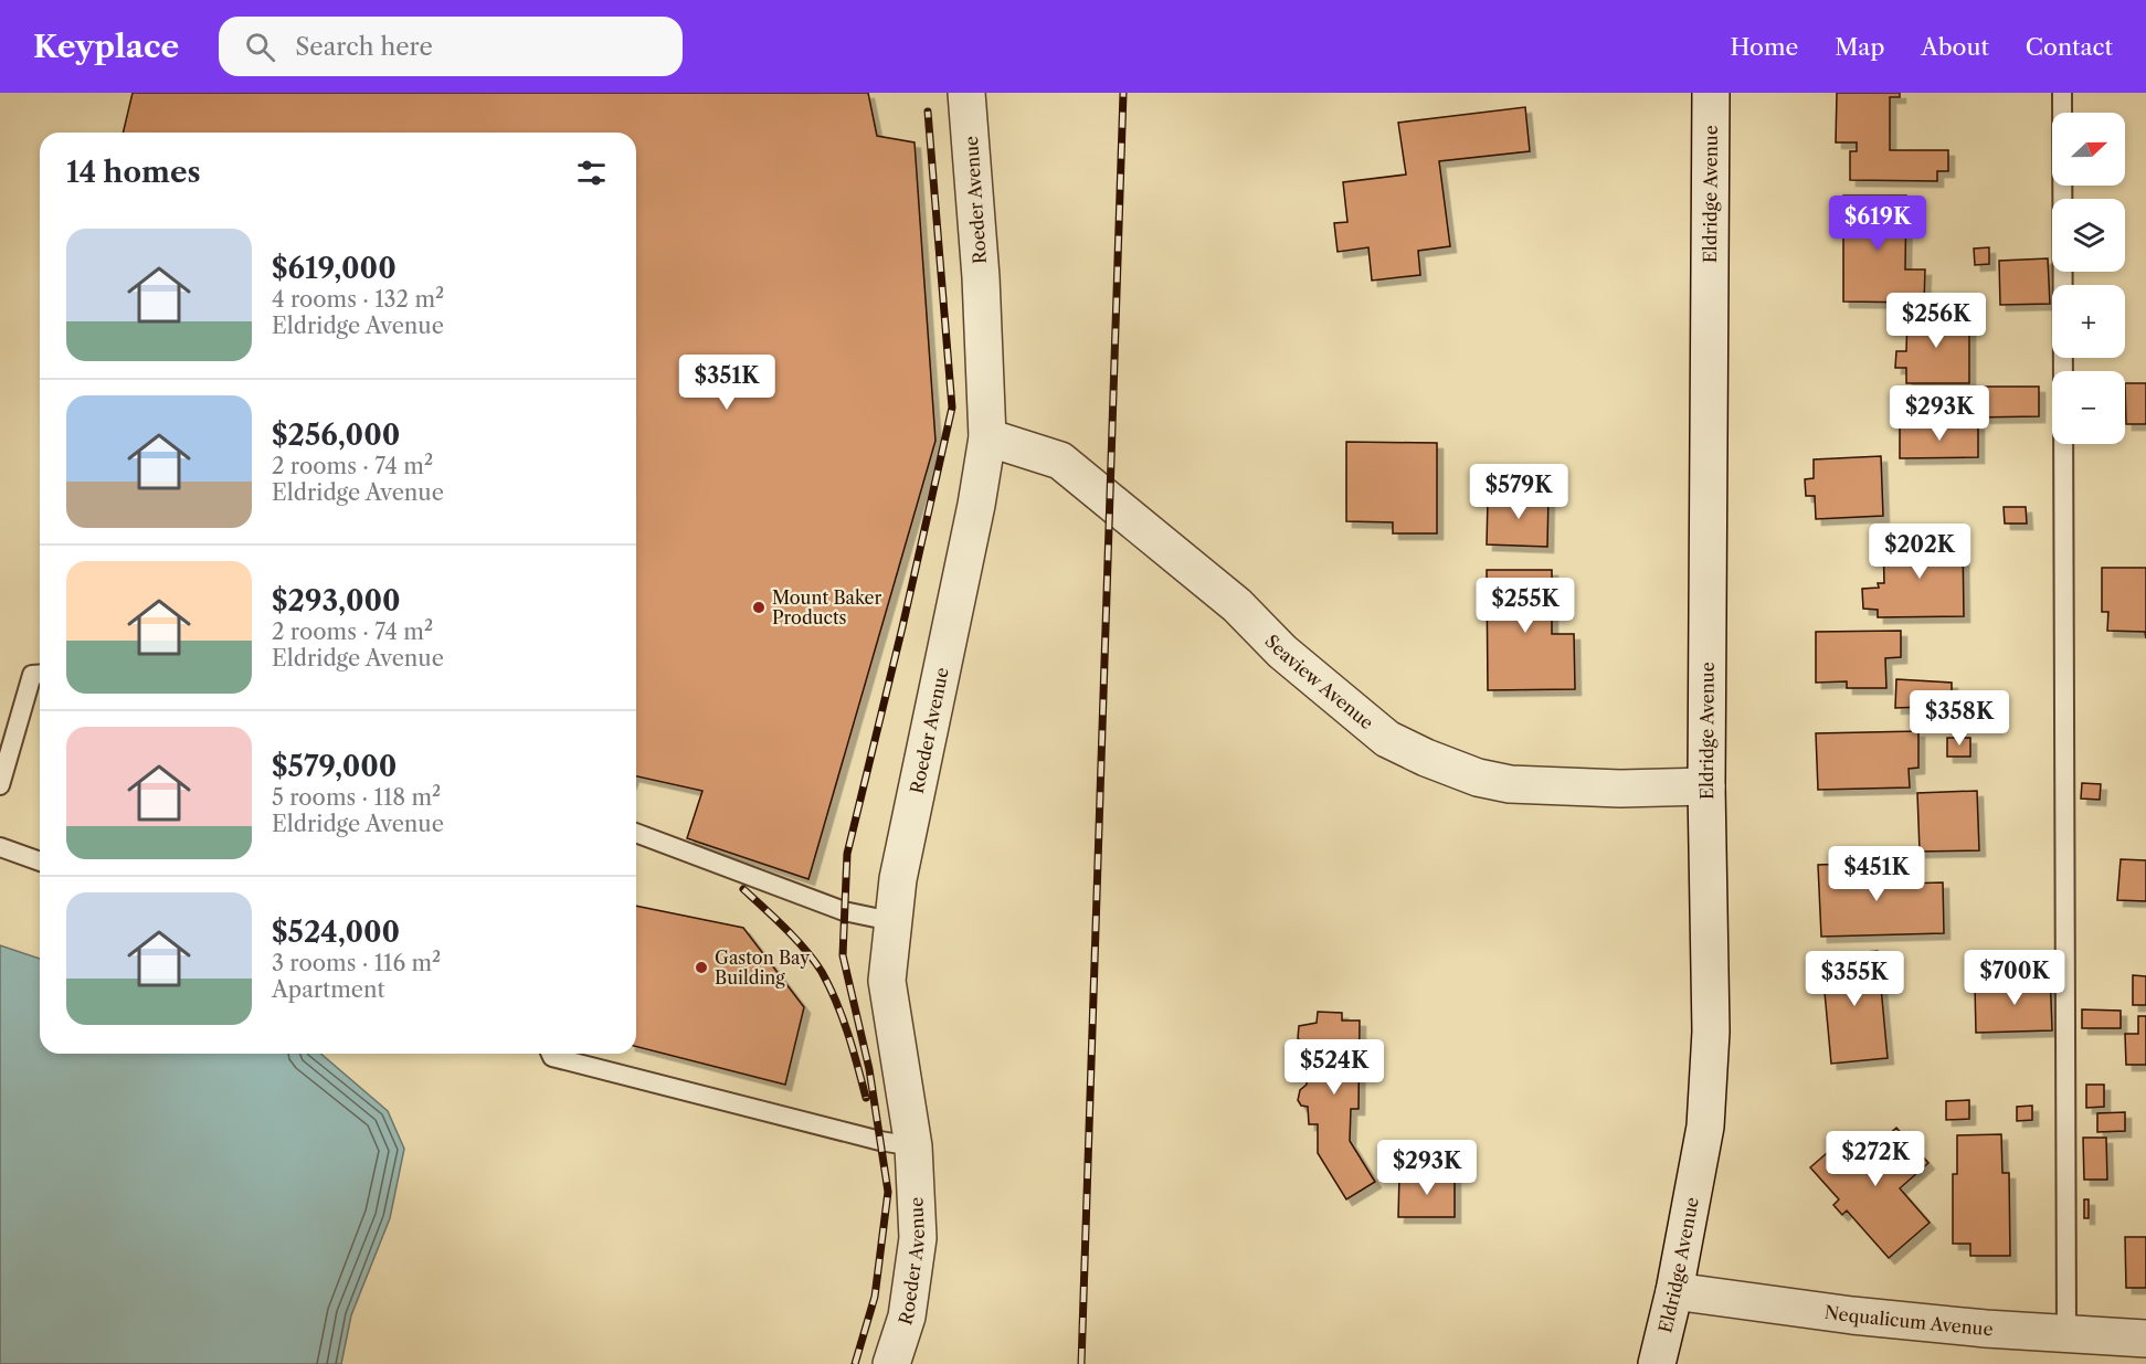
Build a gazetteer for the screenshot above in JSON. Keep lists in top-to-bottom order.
{
  "streets": {
    "street": [
      "Eldridge Avenue",
      "Roeder Avenue",
      "Seaview Avenue",
      "Nequalicum Avenue"
    ]
  },
  "crossings": [
    ["Eldridge Avenue", "Seaview Avenue"],
    ["Eldridge Avenue", "Nequalicum Avenue"],
    ["Roeder Avenue", "Seaview Avenue"]
  ],
  "places": ["Mount Baker Products", "Gaston Bay Building"],
  "north": "right",
  "page": {
    "header": "Keyplace",
    "search": "Search here",
    "nav": [
      "Home",
      "Map",
      "About",
      "Contact"
    ],
    "map_buttons": ["+", "−"],
    "heading": "14 homes",
    "price": [
      "$619K",
      "$256K",
      "$351K",
      "$293K",
      "$579K",
      "$202K",
      "$255K",
      "$358K",
      "$451K",
      "$700K",
      "$355K",
      "$524K",
      "$272K",
      "$293K"
    ],
    "list": [
      {
        "name": "$619,000",
        "note": "4 rooms · 132 m² · Eldridge Avenue"
      },
      {
        "name": "$256,000",
        "note": "2 rooms · 74 m² · Eldridge Avenue"
      },
      {
        "name": "$293,000",
        "note": "2 rooms · 74 m² · Eldridge Avenue"
      },
      {
        "name": "$579,000",
        "note": "5 rooms · 118 m² · Eldridge Avenue"
      },
      {
        "name": "$524,000",
        "note": "3 rooms · 116 m² · Apartment"
      }
    ]
  }
}
